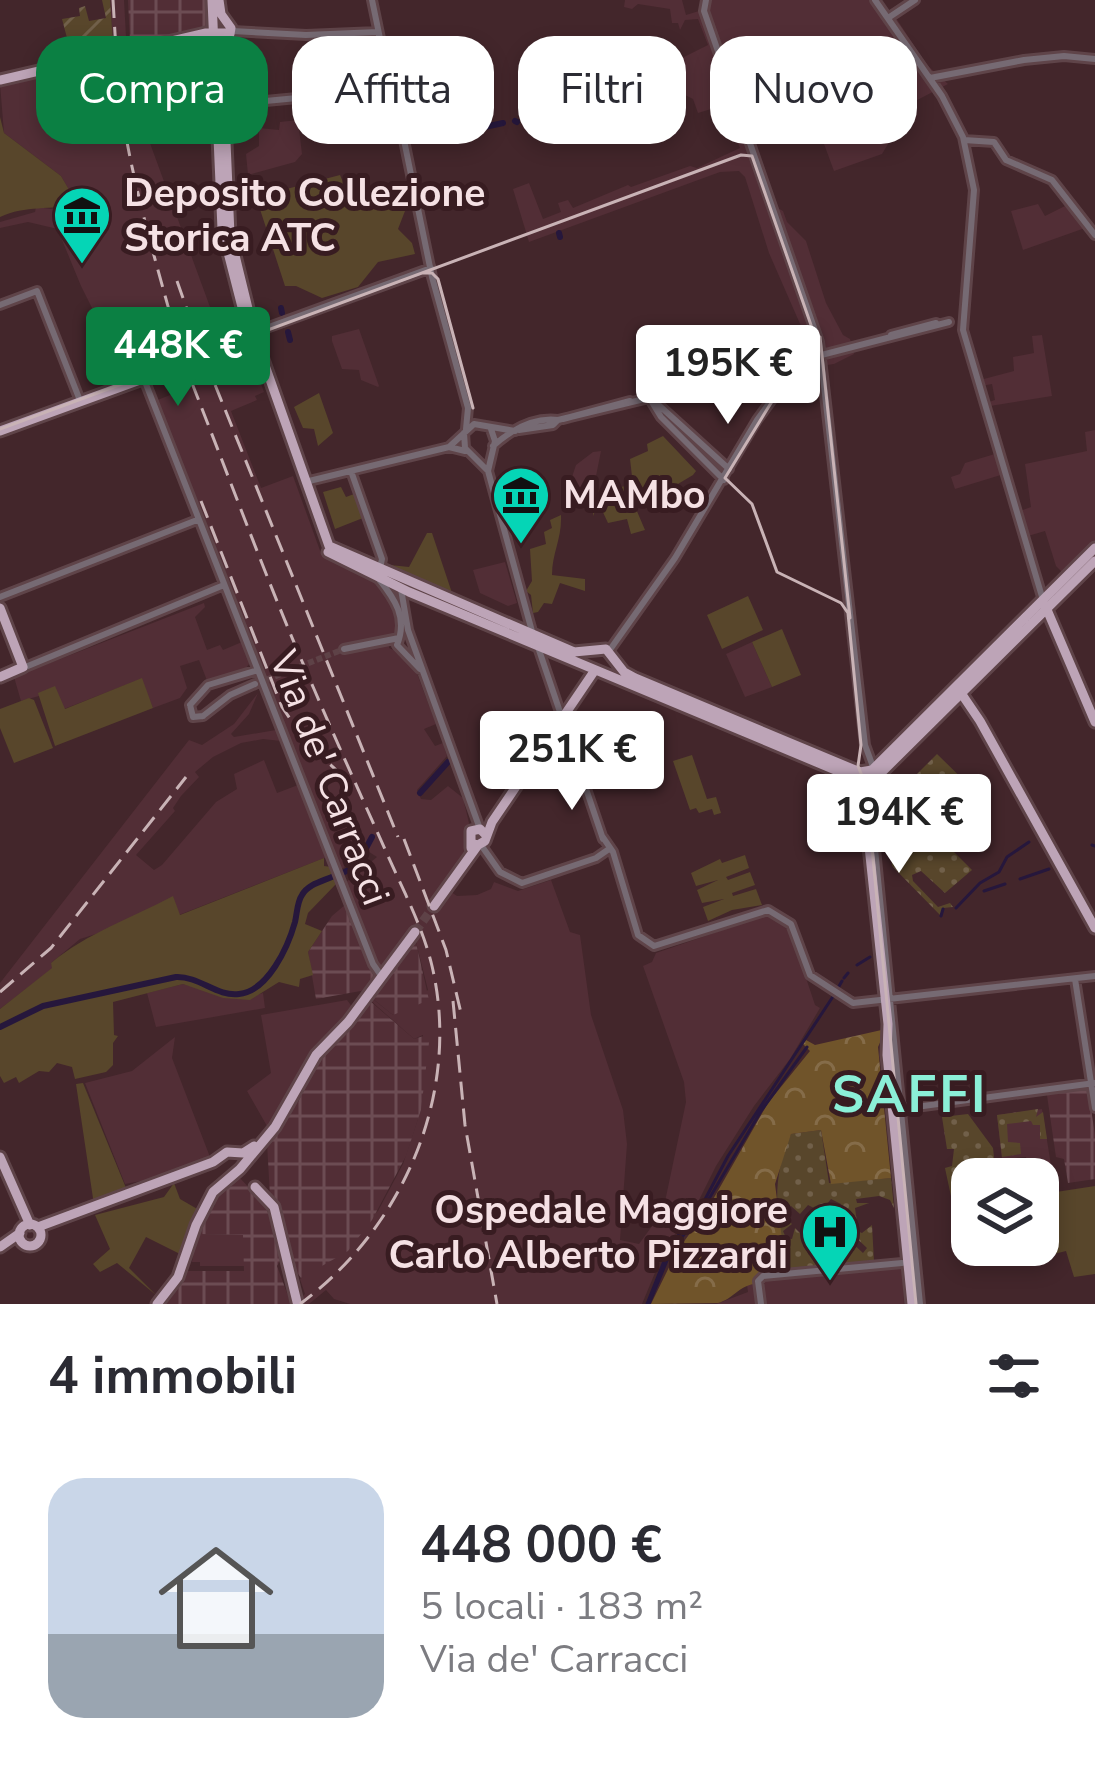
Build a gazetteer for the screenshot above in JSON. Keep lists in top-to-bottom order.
{
  "streets": {
    "street": ["Via de' Carracci"]
  },
  "districts": ["SAFFI"],
  "places": {
    "museum": ["Deposito Collezione Storica ATC", "MAMbo"],
    "hospital": ["Ospedale Maggiore Carlo Alberto Pizzardi"]
  },
  "page": {
    "chip": [
      "Compra",
      "Affitta",
      "Filtri",
      "Nuovo"
    ],
    "price": [
      "448K €",
      "195K €",
      "251K €",
      "194K €"
    ],
    "heading": "4 immobili",
    "list": [
      {
        "name": "448 000 €",
        "note": "5 locali · 183 m² · Via de' Carracci"
      }
    ]
  }
}
